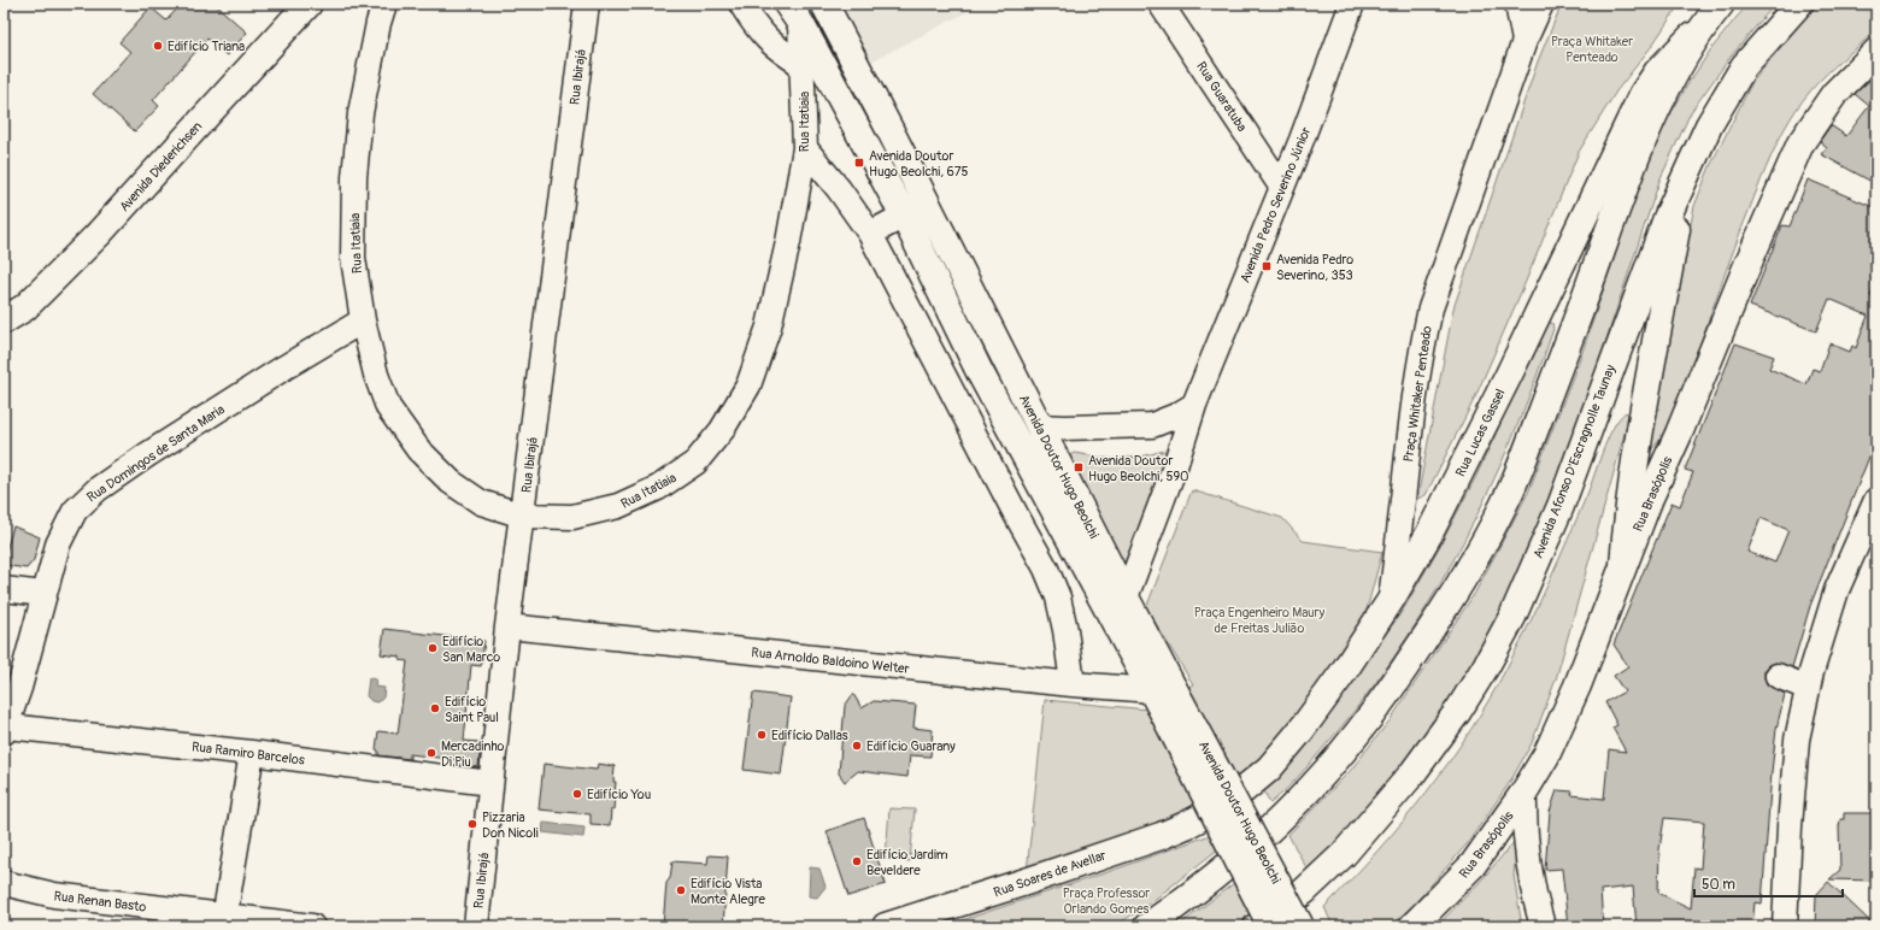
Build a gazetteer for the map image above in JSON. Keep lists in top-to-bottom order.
{
  "streets": {
    "main road": [
      "Avenida Diederichsen",
      "Rua Lucas Gassel",
      "Avenida Afonso D'Escragnolle Taunay",
      "Avenida Doutor Hugo Beolchi",
      "Rua Brasópolis",
      "Rua Soares de Avellar"
    ],
    "street": [
      "Rua Ibirajá",
      "Rua Guaratuba",
      "Rua Itatiaia",
      "Avenida Pedro Severino Júnior",
      "Praça Whitaker Penteado",
      "Rua Domingos de Santa Maria",
      "Rua Arnoldo Baldoino Welter",
      "Rua Ramiro Barcelos",
      "Rua Renan Basto"
    ]
  },
  "crossings": [
    ["Rua Ibirajá", "Rua Itatiaia"],
    ["Rua Ibirajá", "Rua Arnoldo Baldoino Welter"],
    ["Rua Ibirajá", "Rua Ramiro Barcelos"],
    ["Rua Guaratuba", "Avenida Pedro Severino Júnior"],
    ["Rua Itatiaia", "Rua Domingos de Santa Maria"],
    ["Rua Itatiaia", "Avenida Doutor Hugo Beolchi"],
    ["Avenida Pedro Severino Júnior", "Avenida Doutor Hugo Beolchi"],
    ["Praça Whitaker Penteado", "Rua Lucas Gassel"],
    ["Rua Lucas Gassel", "Rua Soares de Avellar"],
    ["Rua Domingos de Santa Maria", "Rua Ramiro Barcelos"],
    ["Avenida Doutor Hugo Beolchi", "Rua Arnoldo Baldoino Welter"]
  ],
  "parks": ["Praça Whitaker Penteado", "Praça Engenheiro Maury de Freitas Julião", "Praça Professor Orlando Gomes"],
  "places": {
    "other": [
      "Edifício Triana",
      "Edifício San Marco",
      "Edifício Saint Paul",
      "Edifício Dallas",
      "Edifício Guarany",
      "Mercadinho Di Piu",
      "Edifício You",
      "Pizzaria Don Nicoli",
      "Edifício Jardim Beveldere",
      "Edifício Vista Monte Alegre"
    ],
    "transit": ["Avenida Doutor Hugo Beolchi, 675", "Avenida Pedro Severino, 353", "Avenida Doutor Hugo Beolchi, 590"]
  },
  "scale_bar": "50 m"
}
